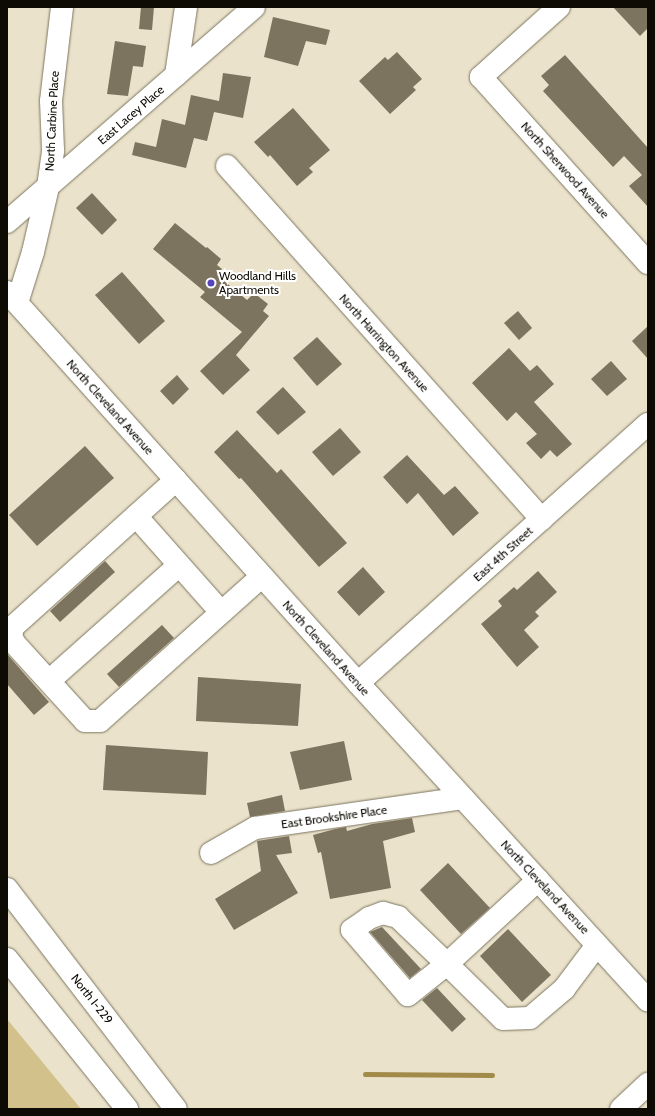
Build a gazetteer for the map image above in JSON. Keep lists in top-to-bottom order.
{
  "streets": {
    "main road": [
      "East Lacey Place",
      "North Carbine Place",
      "North Sherwood Avenue",
      "North Harrington Avenue",
      "North Cleveland Avenue",
      "East 4th Street",
      "East Brookshire Place",
      "North I-229"
    ]
  },
  "crossings": [
    ["East Lacey Place", "North Carbine Place"],
    ["North Carbine Place", "North Cleveland Avenue"],
    ["North Harrington Avenue", "East 4th Street"],
    ["North Cleveland Avenue", "East 4th Street"],
    ["North Cleveland Avenue", "East Brookshire Place"]
  ],
  "places": ["Woodland Hills Apartments"]
}
